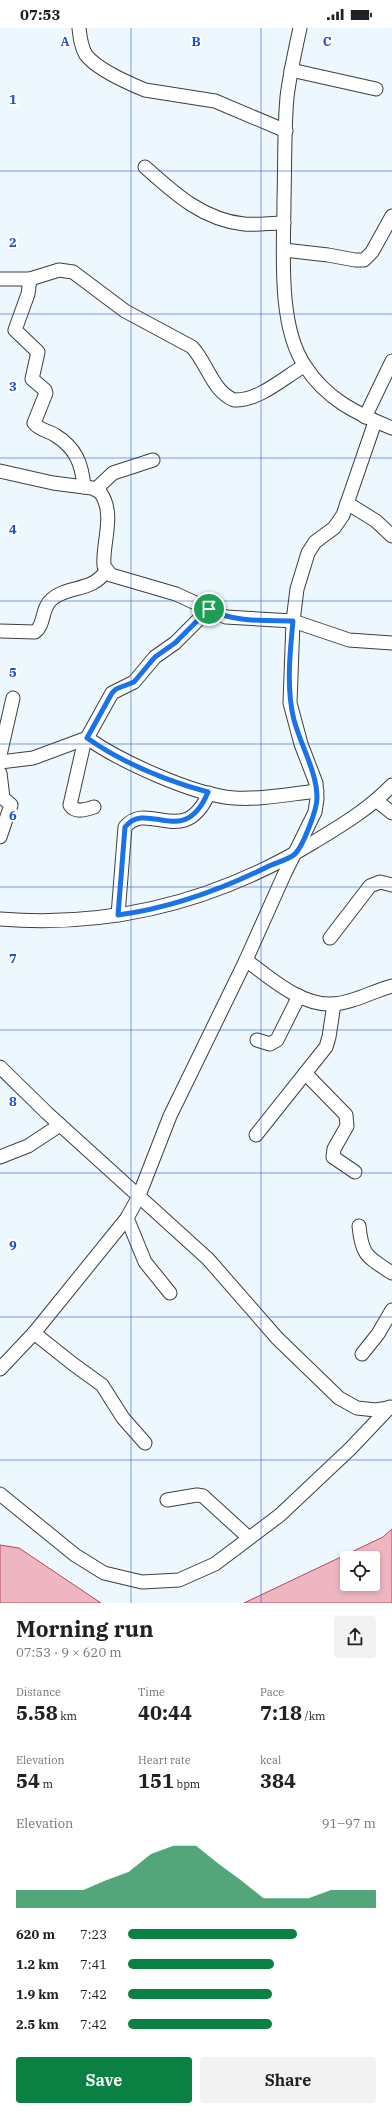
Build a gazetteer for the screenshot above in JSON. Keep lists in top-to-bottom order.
{
  "page": {
    "status": "07:53",
    "heading": ["Morning run", "07:53 · 9 × 620 m"],
    "stats": [
      ["Distance", "5.58 km"],
      ["Time", "40:44"],
      ["Pace", "7:18 /km"],
      ["Elevation", "54 m"],
      ["Heart rate", "151 bpm"],
      ["kcal", "384"]
    ],
    "chart": ["Elevation", "91–97 m"],
    "list": [
      {
        "name": "620 m",
        "note": "7:23"
      },
      {
        "name": "1.2 km",
        "note": "7:41"
      },
      {
        "name": "1.9 km",
        "note": "7:42"
      },
      {
        "name": "2.5 km",
        "note": "7:42"
      }
    ],
    "buttons": ["Save", "Share"]
  },
  "grid": {
    "columns": ["A", "B", "C"],
    "rows": [
      "1",
      "2",
      "3",
      "4",
      "5",
      "6",
      "7",
      "8",
      "9"
    ]
  }
}
